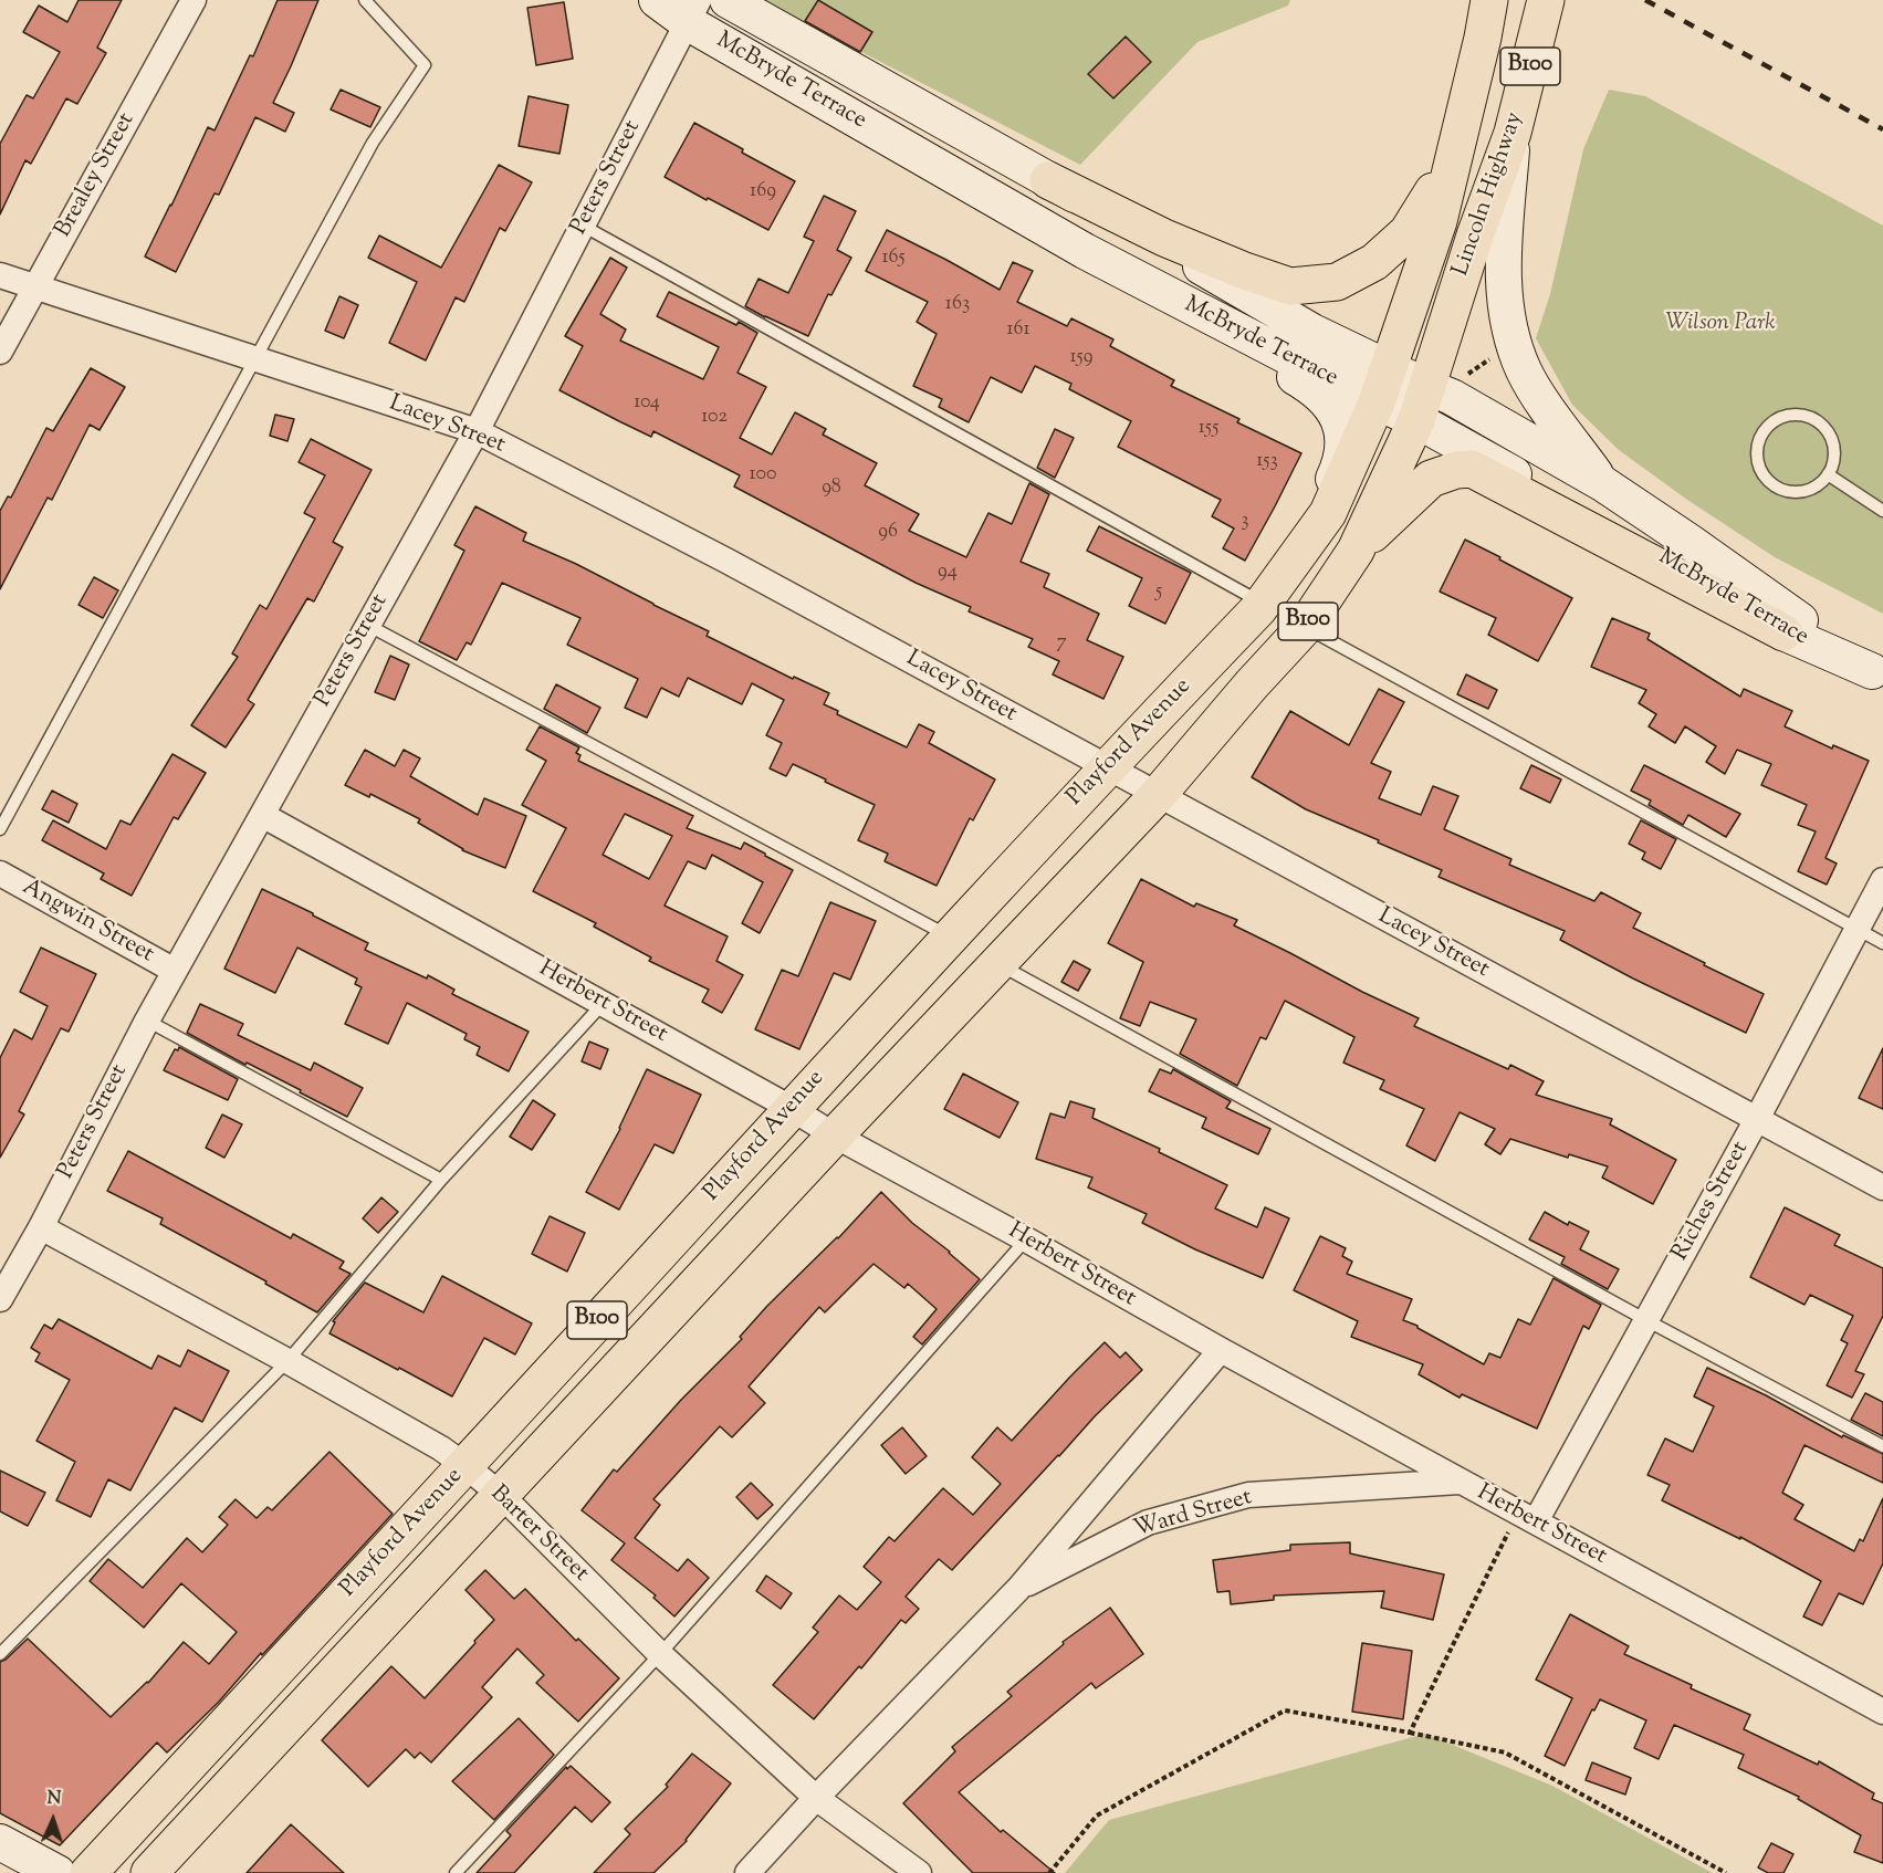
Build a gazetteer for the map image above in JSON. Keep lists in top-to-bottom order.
{
  "streets": {
    "highway": ["B100", "Lincoln Highway", "Playford Avenue"],
    "main road": ["McBryde Terrace"],
    "street": [
      "Brealey Street",
      "Peters Street",
      "Lacey Street",
      "Angwin Street",
      "Herbert Street",
      "Riches Street",
      "Ward Street",
      "Barter Street"
    ]
  },
  "crossings": [
    ["McBryde Terrace", "Peters Street"],
    ["McBryde Terrace", "Lincoln Highway"],
    ["McBryde Terrace", "Playford Avenue"],
    ["Brealey Street", "Lacey Street"],
    ["Peters Street", "Lacey Street"],
    ["Peters Street", "Angwin Street"],
    ["Peters Street", "Herbert Street"],
    ["Peters Street", "Barter Street"],
    ["Lincoln Highway", "Playford Avenue"],
    ["Lacey Street", "Playford Avenue"],
    ["Lacey Street", "Riches Street"],
    ["Playford Avenue", "Herbert Street"],
    ["Playford Avenue", "Barter Street"],
    ["Herbert Street", "Riches Street"],
    ["Herbert Street", "Ward Street"],
    ["Ward Street", "Barter Street"]
  ],
  "parks": ["Wilson Park"],
  "house_numbers": [
    "169",
    "165",
    "163",
    "161",
    "159",
    "104",
    "102",
    "155",
    "153",
    "100",
    "98",
    "3",
    "96",
    "94",
    "5",
    "7"
  ],
  "north": "top"
}
